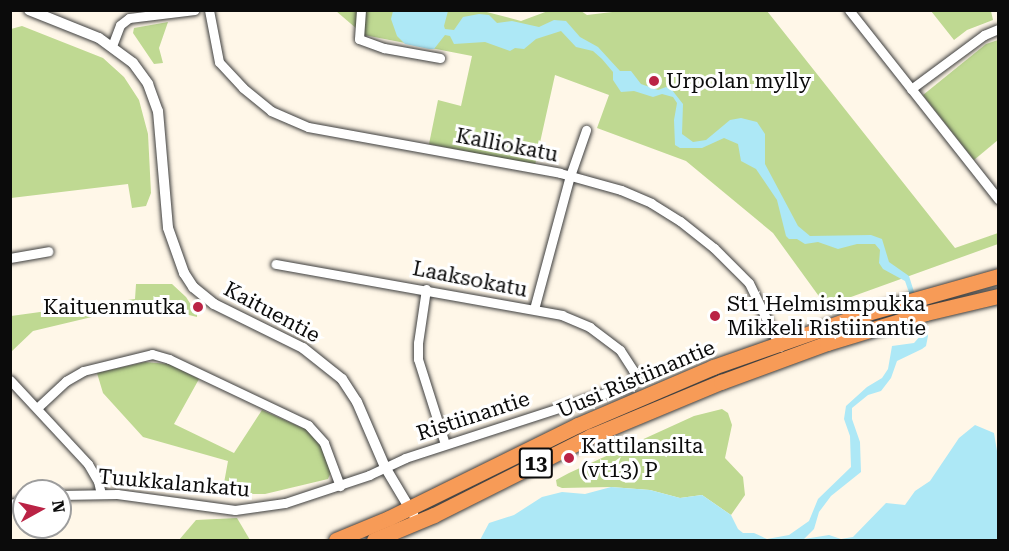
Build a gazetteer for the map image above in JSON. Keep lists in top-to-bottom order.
{
  "streets": {
    "highway": ["Uusi Ristiinantie", "13"],
    "street": [
      "Kalliokatu",
      "Laaksokatu",
      "Kaituentie",
      "Ristiinantie",
      "Tuukkalankatu"
    ]
  },
  "crossings": [
    ["Kalliokatu", "Uusi Ristiinantie"],
    ["Laaksokatu", "Ristiinantie"],
    ["Kaituentie", "Uusi Ristiinantie"],
    ["Kaituentie", "Ristiinantie"],
    ["Kaituentie", "Tuukkalankatu"],
    ["Ristiinantie", "Tuukkalankatu"]
  ],
  "places": [
    "Urpolan mylly",
    "Kaituenmutka",
    "St1 Helmisimpukka Mikkeli Ristiinantie",
    "Kattilansilta (vt13) P"
  ],
  "north": "right"
}
